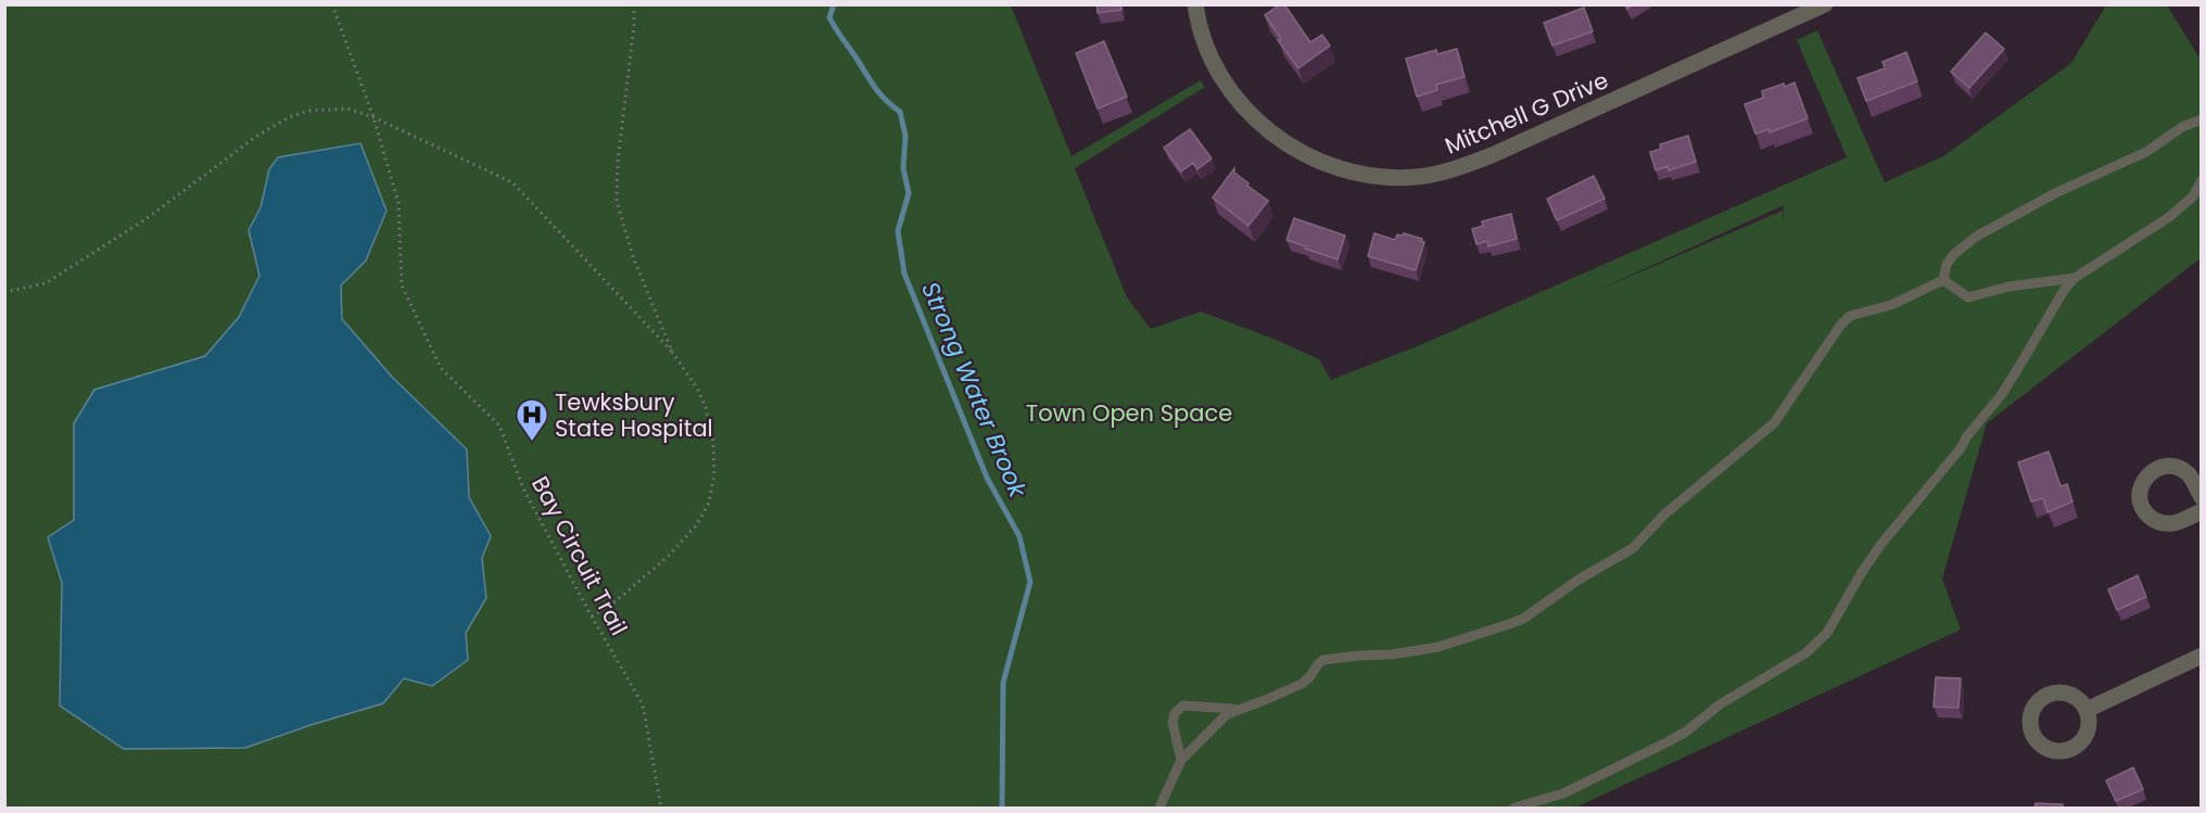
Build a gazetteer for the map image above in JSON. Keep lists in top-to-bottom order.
{
  "streets": {
    "street": ["Mitchell G Drive"],
    "path": ["Bay Circuit Trail"]
  },
  "water": ["Strong Water Brook"],
  "parks": ["Town Open Space"],
  "places": {
    "hospital": ["Tewksbury State Hospital"]
  }
}
